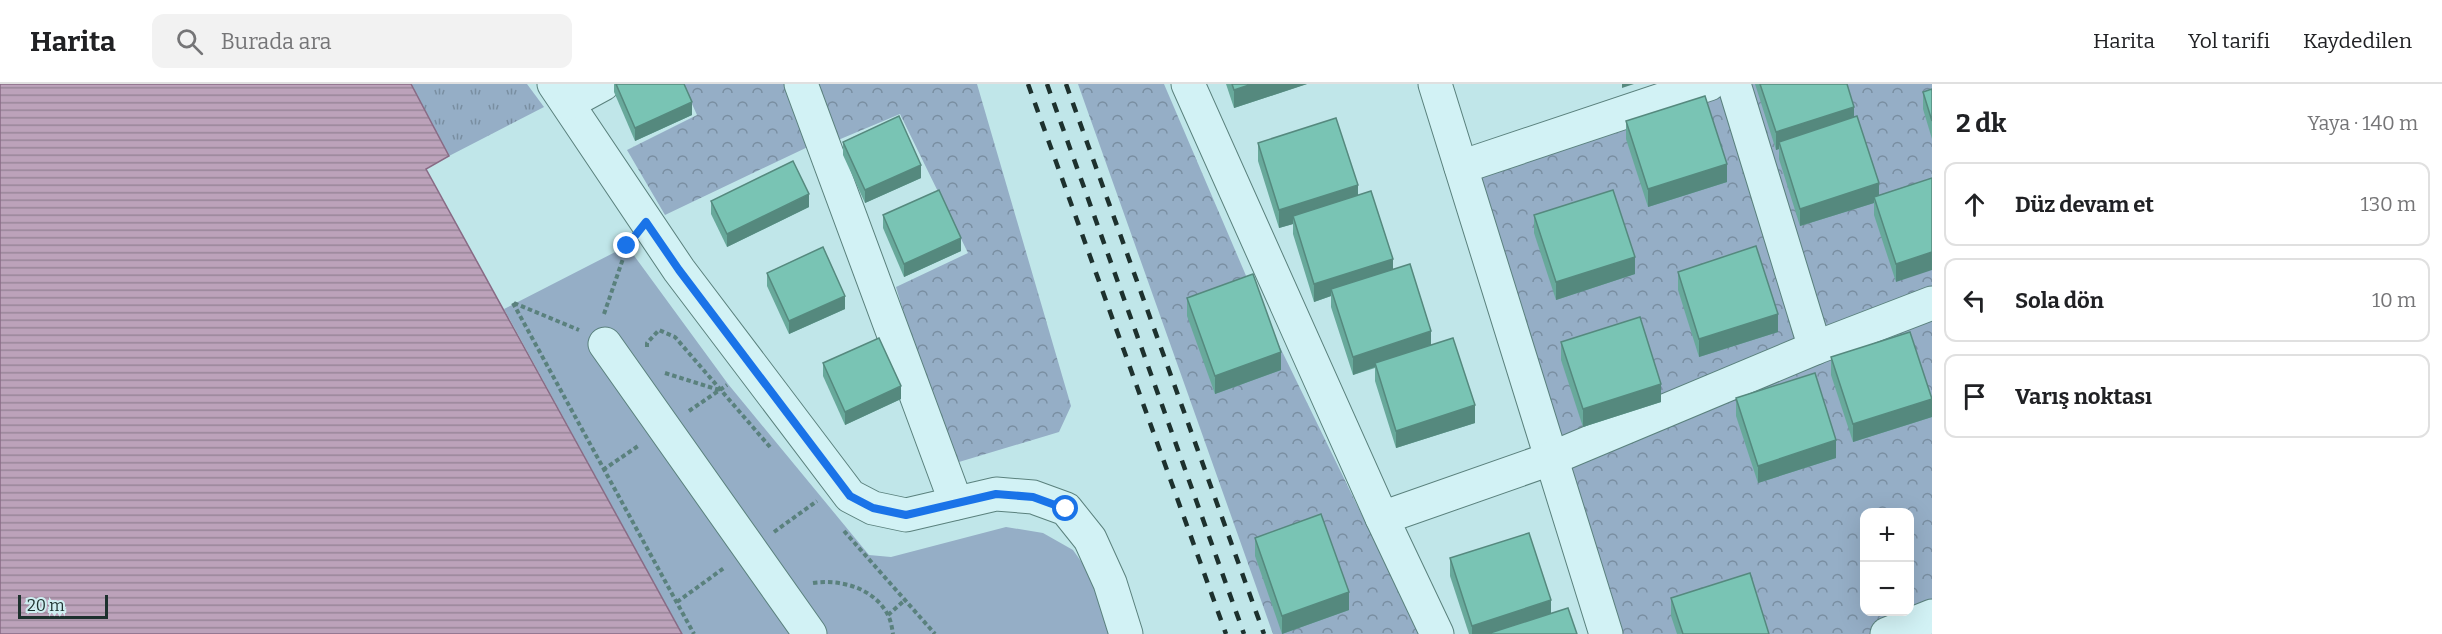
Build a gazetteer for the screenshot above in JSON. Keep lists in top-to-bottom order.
{
  "scale_bar": "20 m",
  "page": {
    "header": "Harita",
    "search": "Burada ara",
    "nav": ["Harita", "Yol tarifi", "Kaydedilen"],
    "heading": ["2 dk", "Yaya · 140 m"],
    "list": [
      ["Düz devam et", "130 m"],
      ["Sola dön", "10 m"],
      "Varış noktası"
    ],
    "map_buttons": ["+", "−"],
    "scale": "20 m"
  }
}
